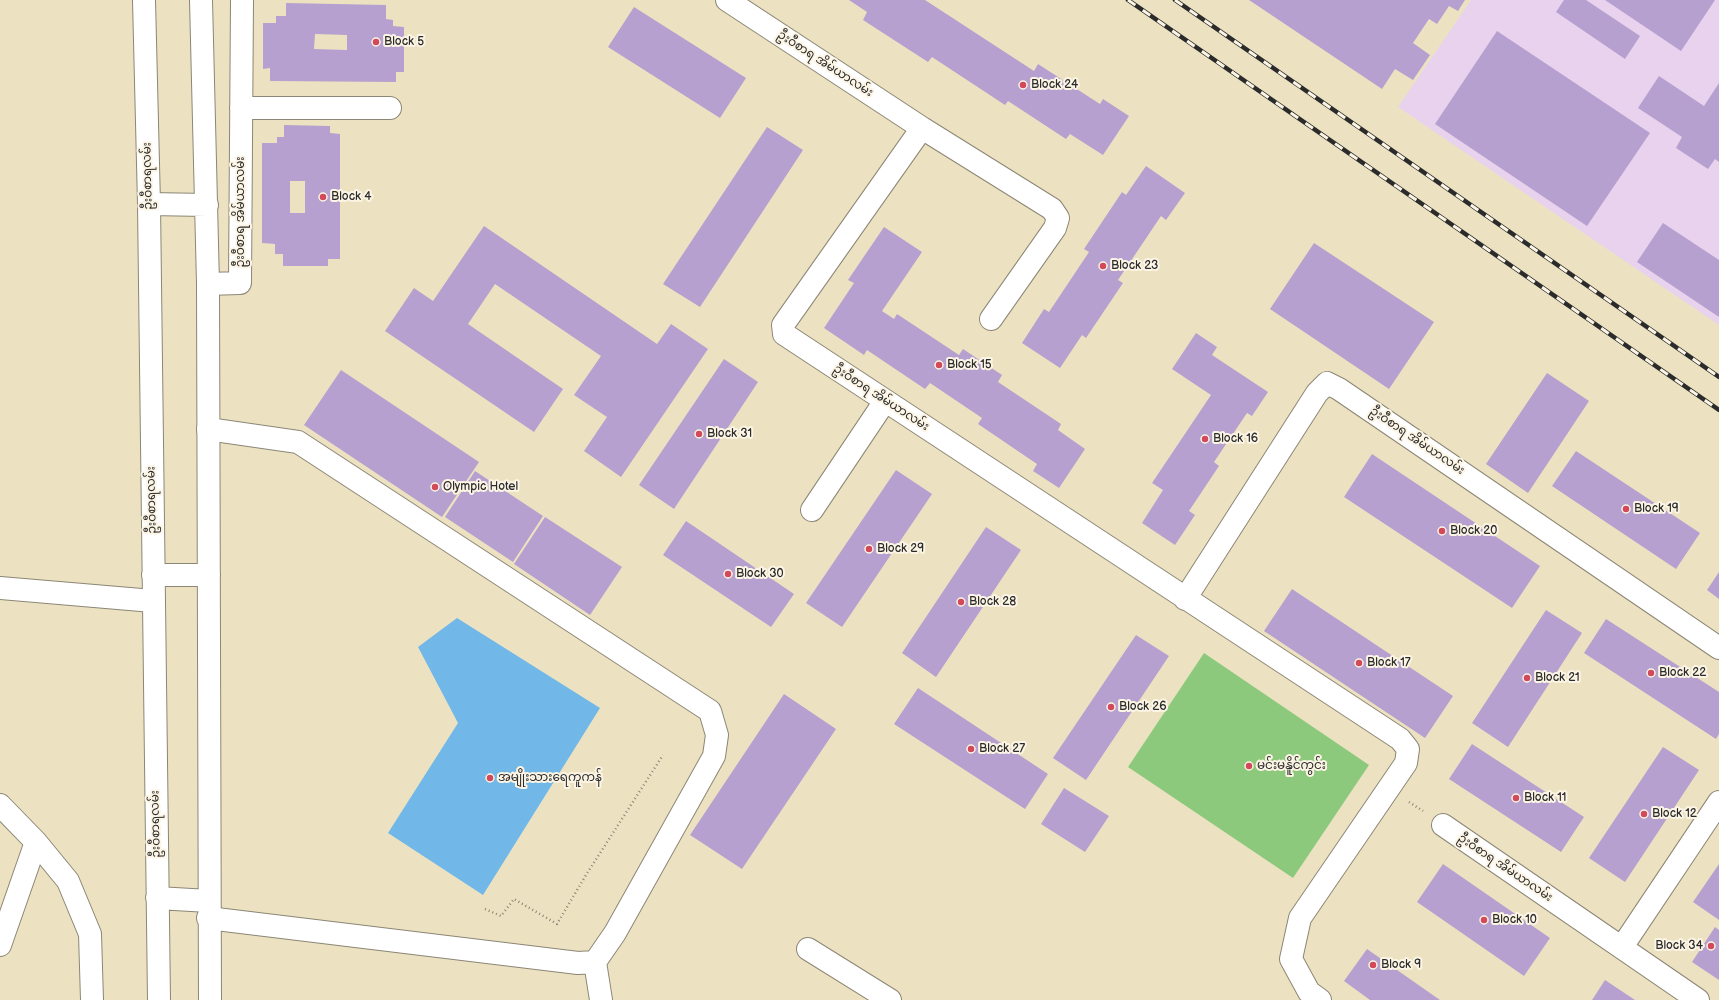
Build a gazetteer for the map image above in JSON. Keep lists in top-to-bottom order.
{
  "streets": {
    "street": ["ဦးဝီစာရ အိမ်ယာလမ်း", "ဦးဝီစာရလမ်း"]
  },
  "places": [
    "Block 5",
    "Block 24",
    "Block 4",
    "Block 23",
    "Block 15",
    "Block 31",
    "Block 16",
    "Olympic Hotel",
    "Block 19",
    "Block 20",
    "Block 29",
    "Block 30",
    "Block 28",
    "Block 17",
    "Block 22",
    "Block 21",
    "Block 26",
    "Block 27",
    "မင်းမနိူင်ကွင်း",
    "အမျိုးသားရေကူကန်",
    "Block 11",
    "Block 12",
    "Block 10",
    "Block 34",
    "Block 9"
  ]
}
